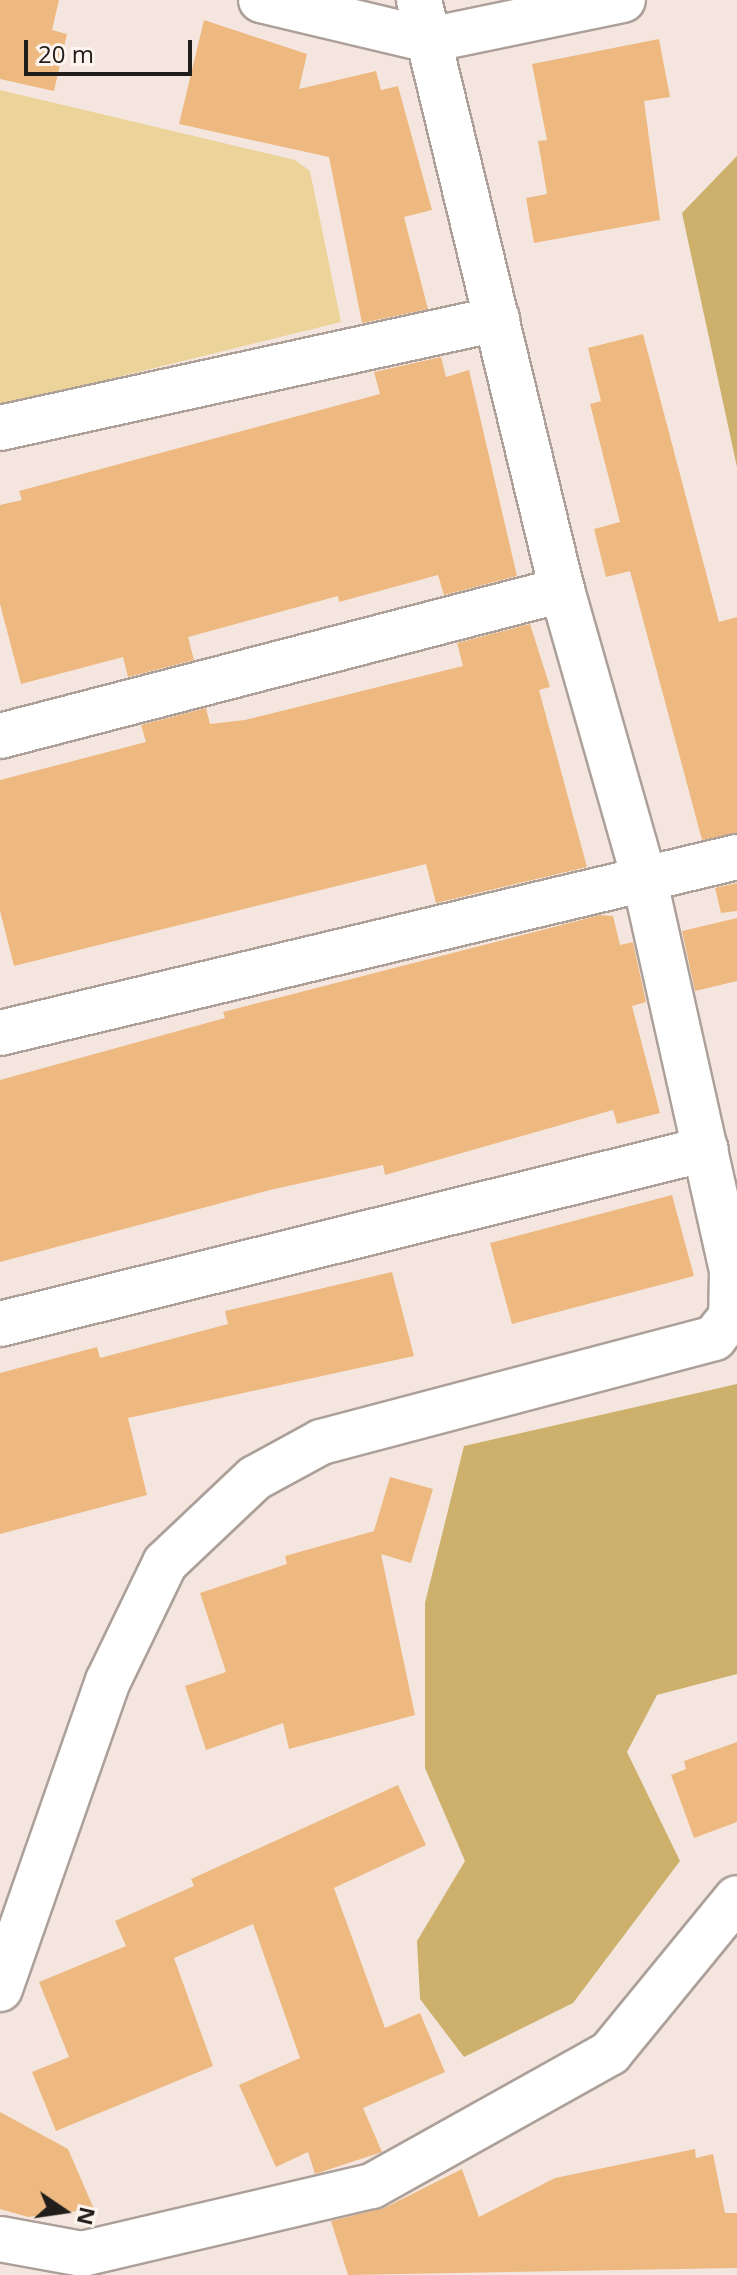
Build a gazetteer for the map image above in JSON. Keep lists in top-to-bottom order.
{
  "scale_bar": "20 m",
  "north": "right"
}
